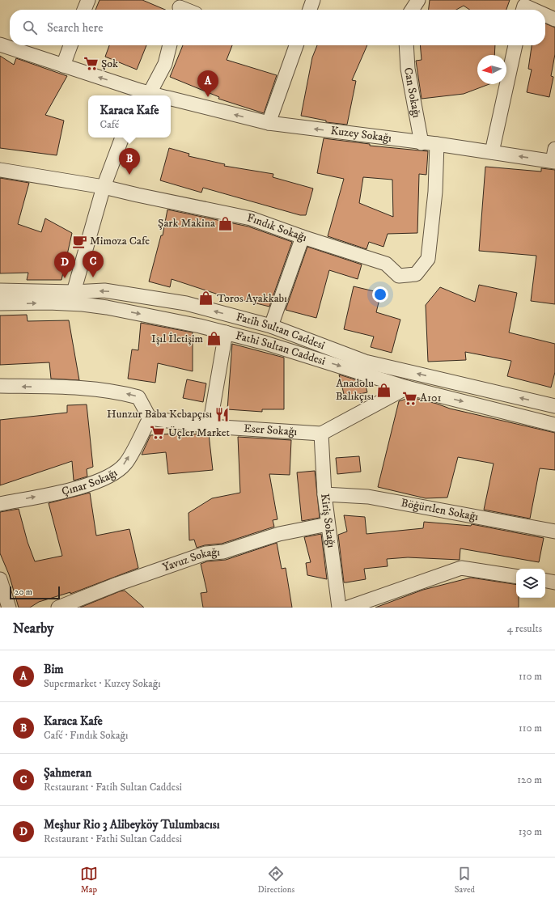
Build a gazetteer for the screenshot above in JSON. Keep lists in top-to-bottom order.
{
  "streets": {
    "street": [
      "Can Sokağı",
      "Kuzey Sokağı",
      "Fındık Sokağı",
      "Fatih Sultan Caddesi",
      "Fathi Sultan Caddesi",
      "Eser Sokağı",
      "Çınar Sokağı",
      "Böğürtlen Sokağı",
      "Kiriş Sokağı",
      "Yavuz Sokağı"
    ]
  },
  "crossings": [
    ["Can Sokağı", "Kuzey Sokağı"],
    ["Kuzey Sokağı", "Fındık Sokağı"],
    ["Eser Sokağı", "Çınar Sokağı"],
    ["Eser Sokağı", "Kiriş Sokağı"],
    ["Böğürtlen Sokağı", "Kiriş Sokağı"],
    ["Kiriş Sokağı", "Yavuz Sokağı"]
  ],
  "one_way": [
    "Kuzey Sokağı",
    "Fatih Sultan Caddesi",
    "Fathi Sultan Caddesi",
    "Çınar Sokağı"
  ],
  "places": {
    "supermarket": ["Şok", "A101", "Üçler Market"],
    "shop": [
      "Şark Makina",
      "Toros Ayakkabı",
      "Işıl İletişim",
      "Anadolu Balıkçısı"
    ],
    "cafe": ["Mimoza Cafe"],
    "restaurant": ["Hunzur Baba Kebapçısı"]
  },
  "scale_bar": "20 m",
  "north": "left",
  "page": {
    "search": "Search here",
    "pins": [
      "A",
      "B",
      "C",
      "D"
    ],
    "popup": ["Karaca Kafe", "Café"],
    "scale": "20 m",
    "heading": ["Nearby", "4 results"],
    "list": [
      {
        "mark": "A",
        "name": "Bim",
        "note": "Supermarket · Kuzey Sokağı",
        "value": "110 m"
      },
      {
        "mark": "B",
        "name": "Karaca Kafe",
        "note": "Café · Fındık Sokağı",
        "value": "110 m"
      },
      {
        "mark": "C",
        "name": "Şahmeran",
        "note": "Restaurant · Fatih Sultan Caddesi",
        "value": "120 m"
      },
      {
        "mark": "D",
        "name": "Meşhur Rio 3 Alibeyköy Tulumbacısı",
        "note": "Restaurant · Fathi Sultan Caddesi",
        "value": "130 m"
      }
    ],
    "nav": ["Map", "Directions", "Saved"]
  }
}
